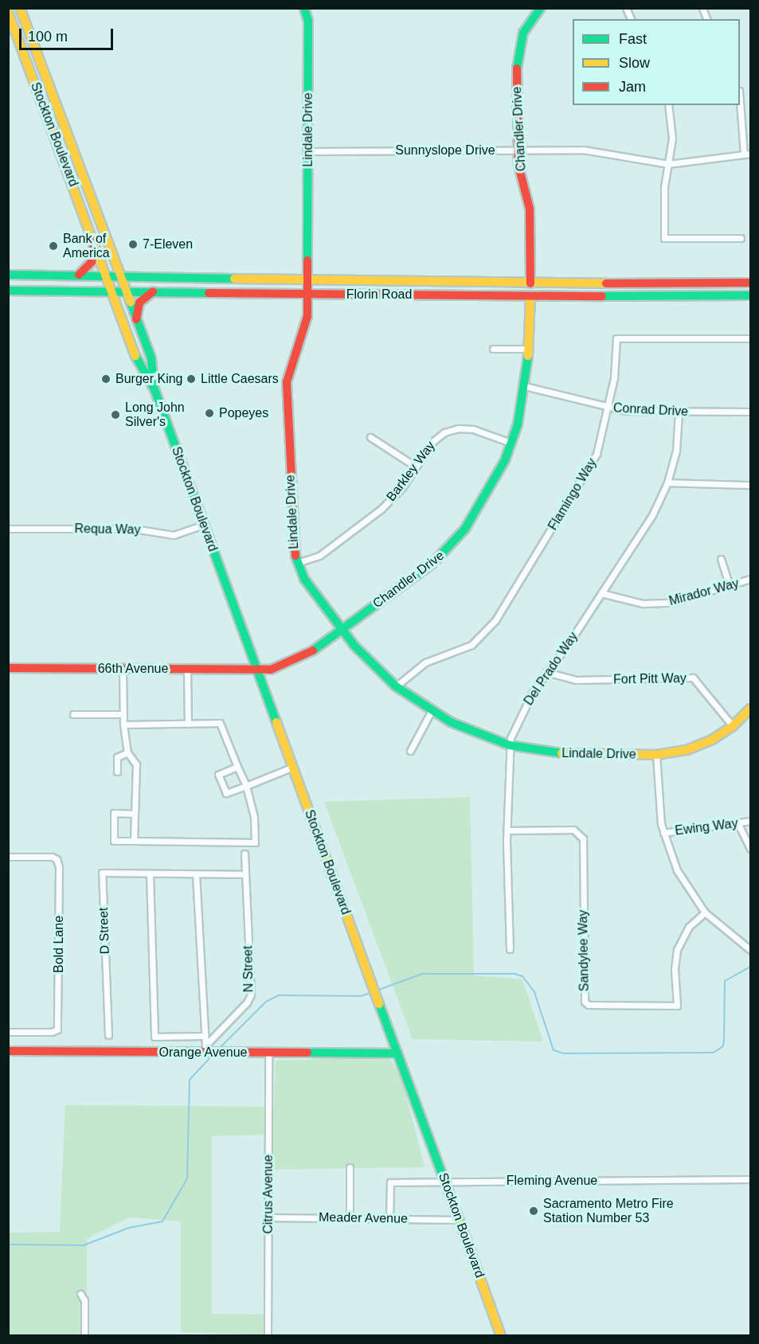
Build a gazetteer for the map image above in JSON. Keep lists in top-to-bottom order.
{
  "streets": {
    "main road": [
      "Chandler Drive",
      "Lindale Drive",
      "Stockton Boulevard",
      "Florin Road",
      "66th Avenue",
      "Orange Avenue"
    ],
    "street": [
      "Sunnyslope Drive",
      "Conrad Drive",
      "Barkley Way",
      "Flamingo Way",
      "Requa Way",
      "Mirador Way",
      "Del Prado Way",
      "Fort Pitt Way",
      "Ewing Way",
      "D Street",
      "Bold Lane",
      "Sandylee Way",
      "N Street",
      "Fleming Avenue",
      "Citrus Avenue",
      "Meader Avenue"
    ]
  },
  "crossings": [
    ["Chandler Drive", "Lindale Drive"],
    ["Chandler Drive", "Stockton Boulevard"],
    ["Chandler Drive", "Sunnyslope Drive"],
    ["Chandler Drive", "Florin Road"],
    ["Chandler Drive", "Conrad Drive"],
    ["Chandler Drive", "Barkley Way"],
    ["Chandler Drive", "66th Avenue"],
    ["Lindale Drive", "Sunnyslope Drive"],
    ["Lindale Drive", "Florin Road"],
    ["Lindale Drive", "Barkley Way"],
    ["Lindale Drive", "Flamingo Way"],
    ["Lindale Drive", "Del Prado Way"],
    ["Lindale Drive", "Fort Pitt Way"],
    ["Stockton Boulevard", "Florin Road"],
    ["Stockton Boulevard", "Requa Way"],
    ["Stockton Boulevard", "66th Avenue"],
    ["Stockton Boulevard", "Orange Avenue"],
    ["Stockton Boulevard", "Fleming Avenue"],
    ["Stockton Boulevard", "Meader Avenue"],
    ["Conrad Drive", "Flamingo Way"],
    ["Conrad Drive", "Del Prado Way"],
    ["Mirador Way", "Del Prado Way"],
    ["Del Prado Way", "Fort Pitt Way"],
    ["Del Prado Way", "Sandylee Way"],
    ["N Street", "Orange Avenue"],
    ["Orange Avenue", "Citrus Avenue"],
    ["Fleming Avenue", "Meader Avenue"],
    ["Citrus Avenue", "Meader Avenue"]
  ],
  "places": [
    "7-Eleven",
    "Bank of America",
    "Burger King",
    "Little Caesars",
    "Popeyes",
    "Long John Silver's",
    "Sacramento Metro Fire Station Number 53"
  ],
  "legend": ["Fast", "Slow", "Jam"],
  "scale_bar": "100 m"
}
